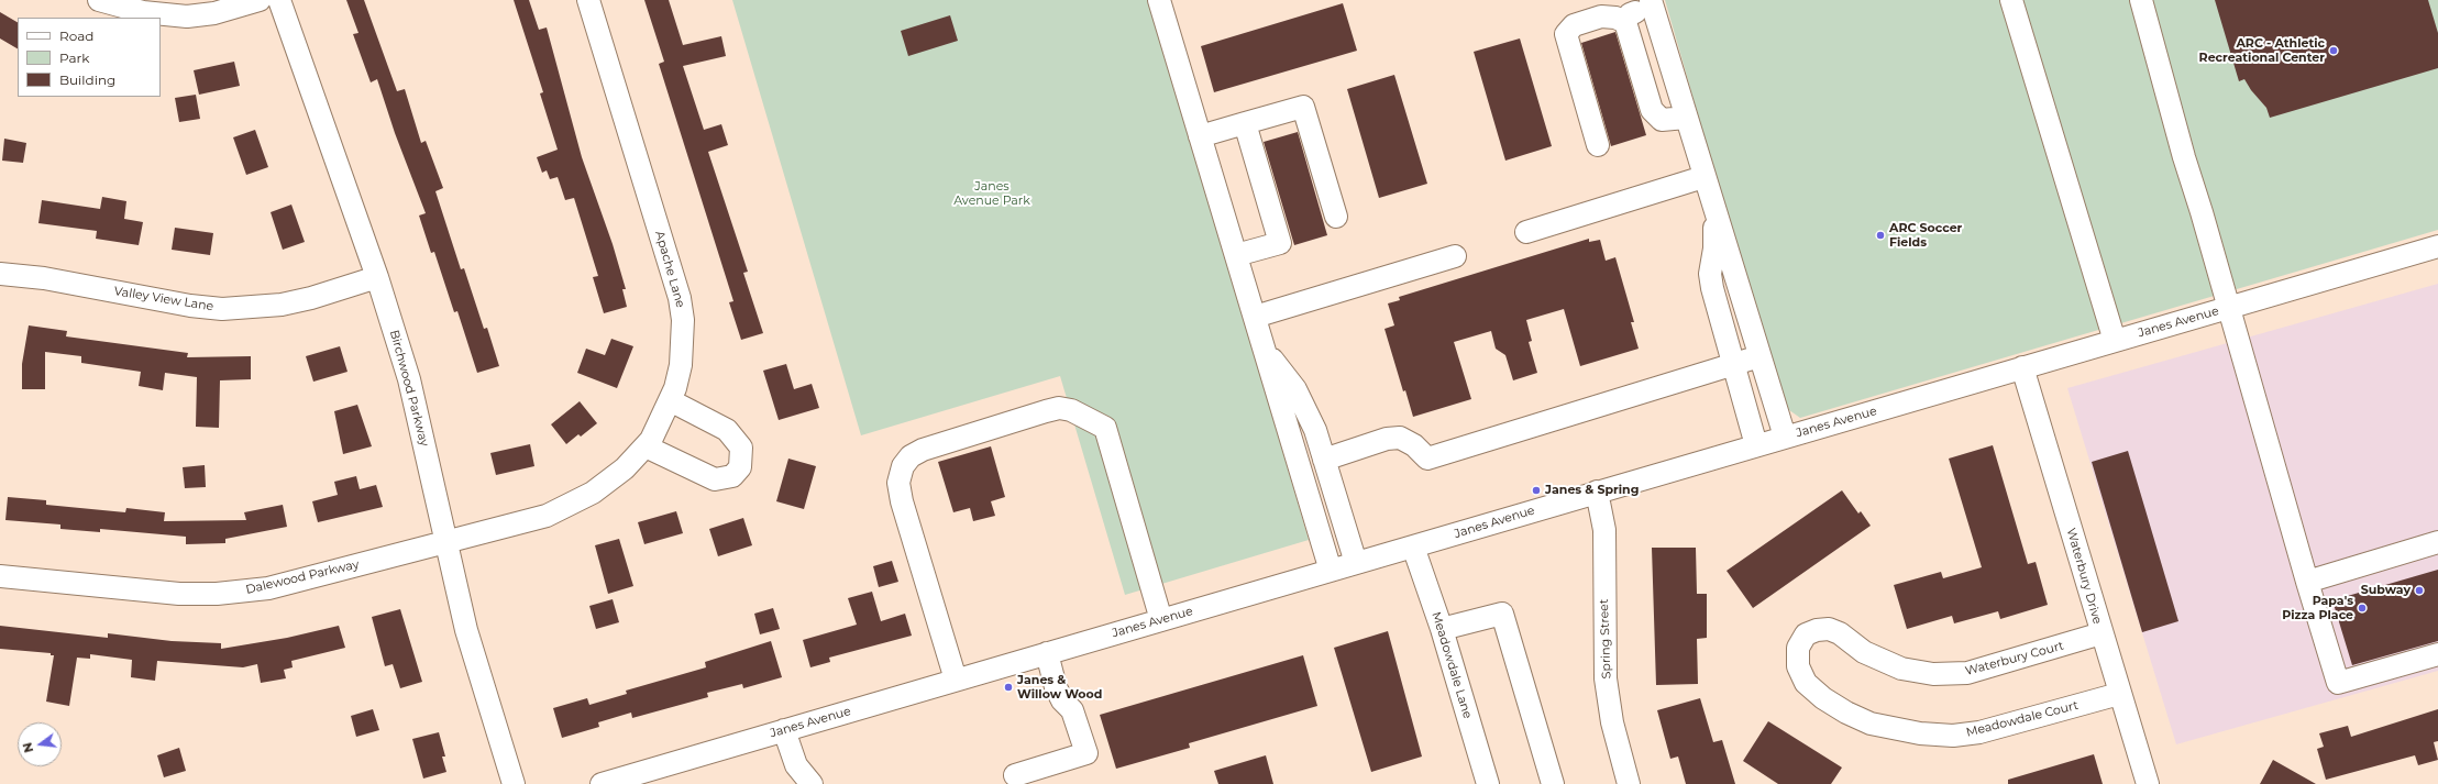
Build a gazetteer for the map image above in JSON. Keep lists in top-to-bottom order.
{
  "streets": {
    "street": [
      "Apache Lane",
      "Valley View Lane",
      "Janes Avenue",
      "Birchwood Parkway",
      "Waterbury Drive",
      "Dalewood Parkway",
      "Spring Street",
      "Waterbury Court",
      "Meadowdale Lane",
      "Meadowdale Court"
    ]
  },
  "crossings": [
    ["Apache Lane", "Birchwood Parkway"],
    ["Apache Lane", "Dalewood Parkway"],
    ["Valley View Lane", "Birchwood Parkway"],
    ["Janes Avenue", "Waterbury Drive"],
    ["Janes Avenue", "Spring Street"],
    ["Janes Avenue", "Meadowdale Lane"],
    ["Birchwood Parkway", "Dalewood Parkway"],
    ["Waterbury Drive", "Waterbury Court"],
    ["Waterbury Drive", "Meadowdale Court"],
    ["Waterbury Court", "Meadowdale Court"]
  ],
  "parks": ["Janes Avenue Park"],
  "places": [
    "ARC - Athletic Recreational Center",
    "ARC Soccer Fields",
    "Janes & Spring",
    "Subway",
    "Papa's Pizza Place",
    "Janes & Willow Wood"
  ],
  "legend": ["Road", "Park", "Building"],
  "north": "left"
}
